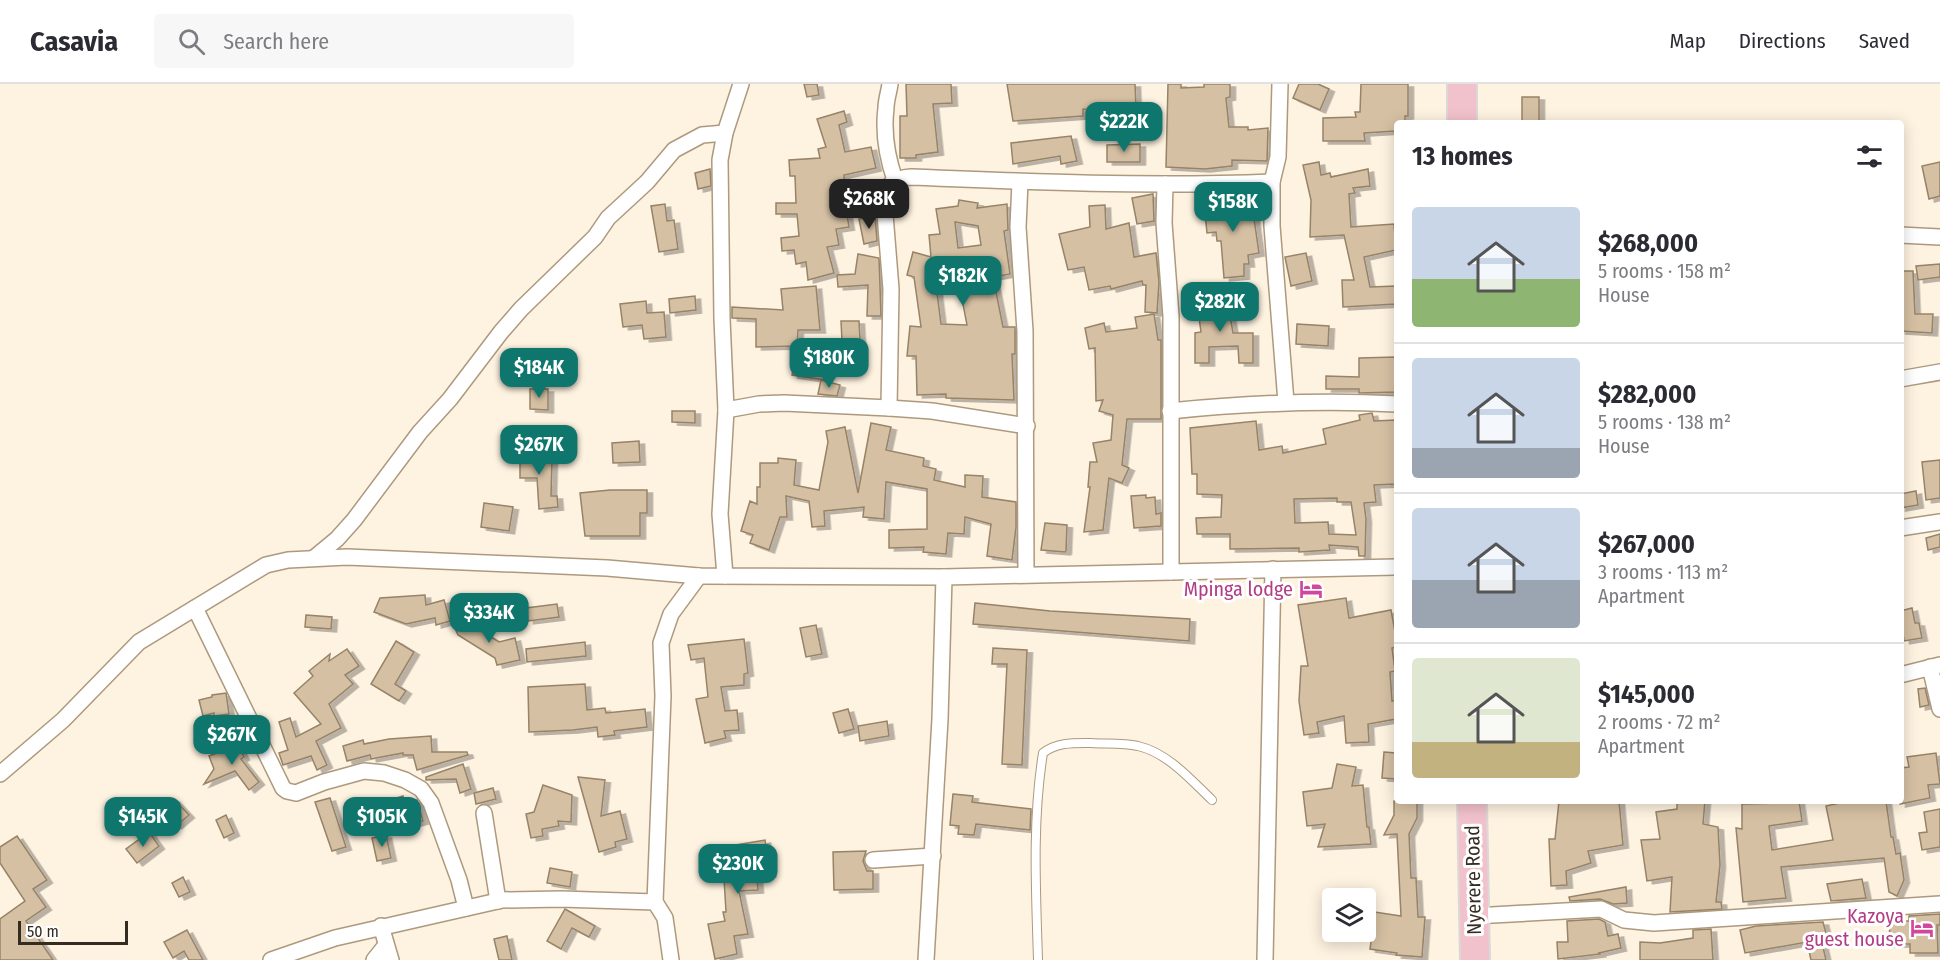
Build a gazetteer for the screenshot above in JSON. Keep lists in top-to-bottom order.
{
  "streets": {
    "highway": ["Nyerere Road"]
  },
  "places": {
    "hotel": ["Mpinga lodge", "Kazoya guest house"]
  },
  "scale_bar": "50 m",
  "page": {
    "header": "Casavia",
    "search": "Search here",
    "nav": ["Map", "Directions", "Saved"],
    "price": [
      "$222K",
      "$268K",
      "$158K",
      "$182K",
      "$282K",
      "$180K",
      "$184K",
      "$267K",
      "$334K",
      "$267K",
      "$145K",
      "$105K",
      "$230K"
    ],
    "heading": "13 homes",
    "list": [
      {
        "name": "$268,000",
        "note": "5 rooms · 158 m² · House"
      },
      {
        "name": "$282,000",
        "note": "5 rooms · 138 m² · House"
      },
      {
        "name": "$267,000",
        "note": "3 rooms · 113 m² · Apartment"
      },
      {
        "name": "$145,000",
        "note": "2 rooms · 72 m² · Apartment"
      }
    ],
    "scale": "50 m"
  }
}
